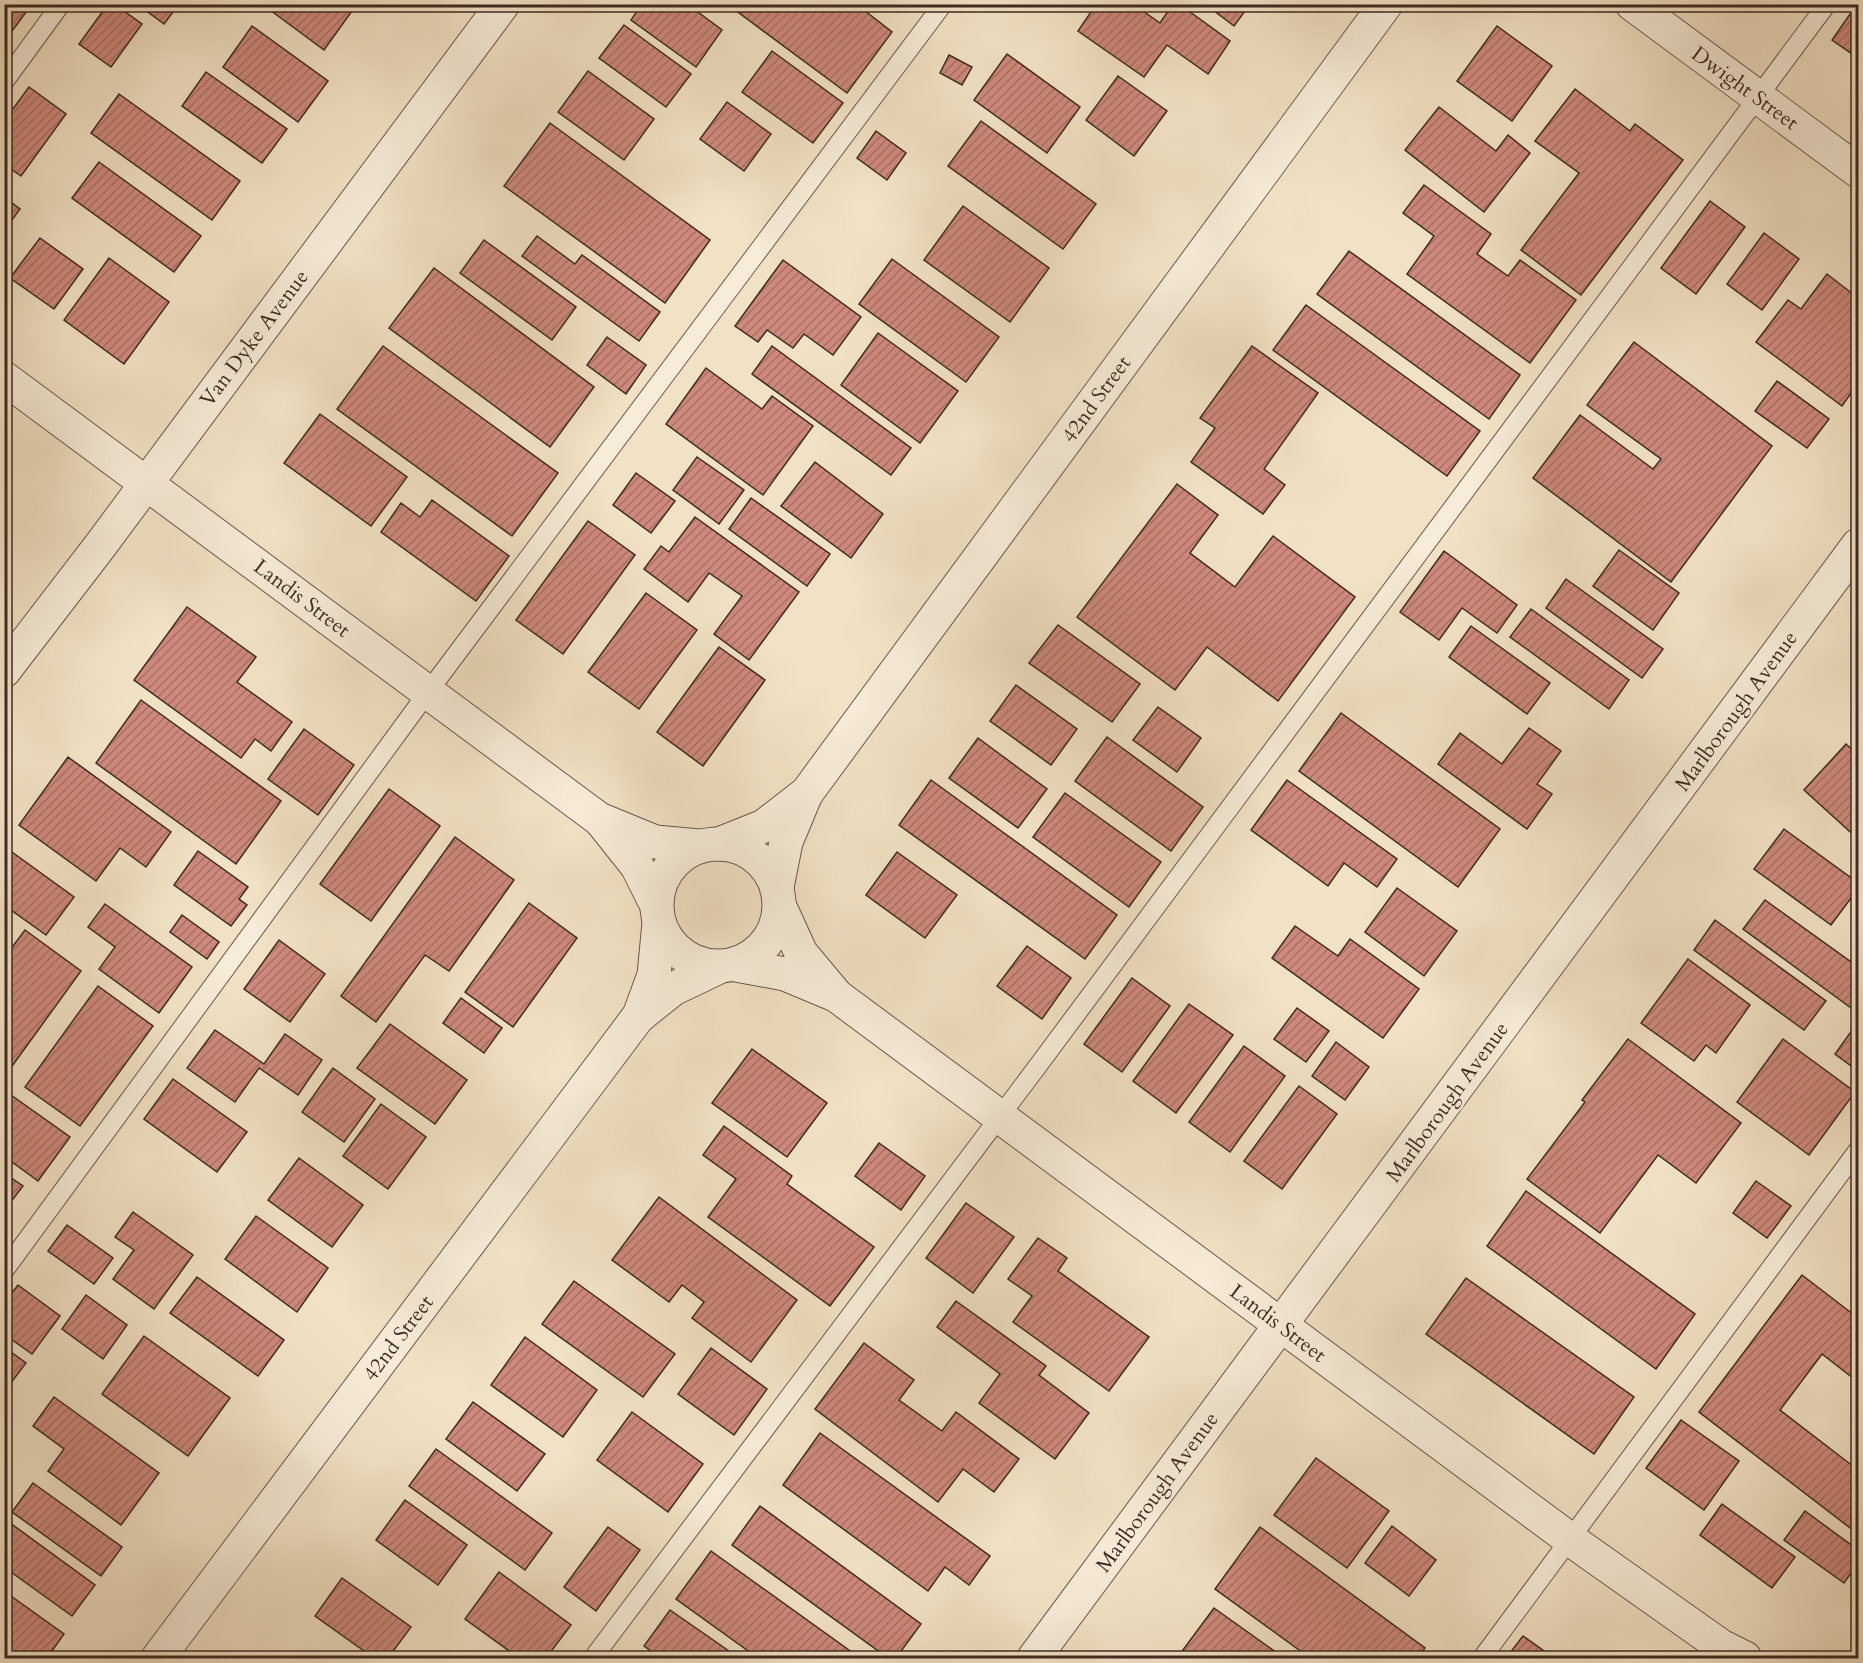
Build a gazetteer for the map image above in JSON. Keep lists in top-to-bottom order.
{
  "streets": {
    "street": [
      "Dwight Street",
      "Van Dyke Avenue",
      "42nd Street",
      "Landis Street",
      "Marlborough Avenue"
    ]
  },
  "crossings": [
    ["Van Dyke Avenue", "Landis Street"],
    ["42nd Street", "Landis Street"],
    ["Landis Street", "Marlborough Avenue"]
  ]
}
